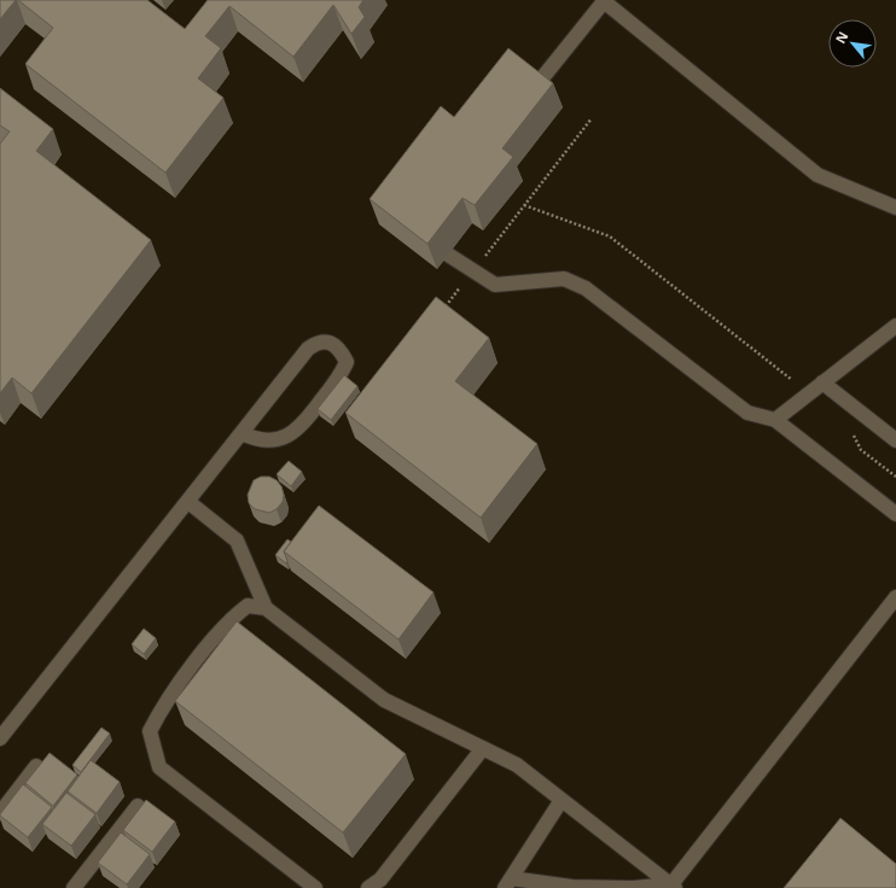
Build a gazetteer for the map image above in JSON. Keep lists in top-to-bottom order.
{
  "north": "top left"
}
